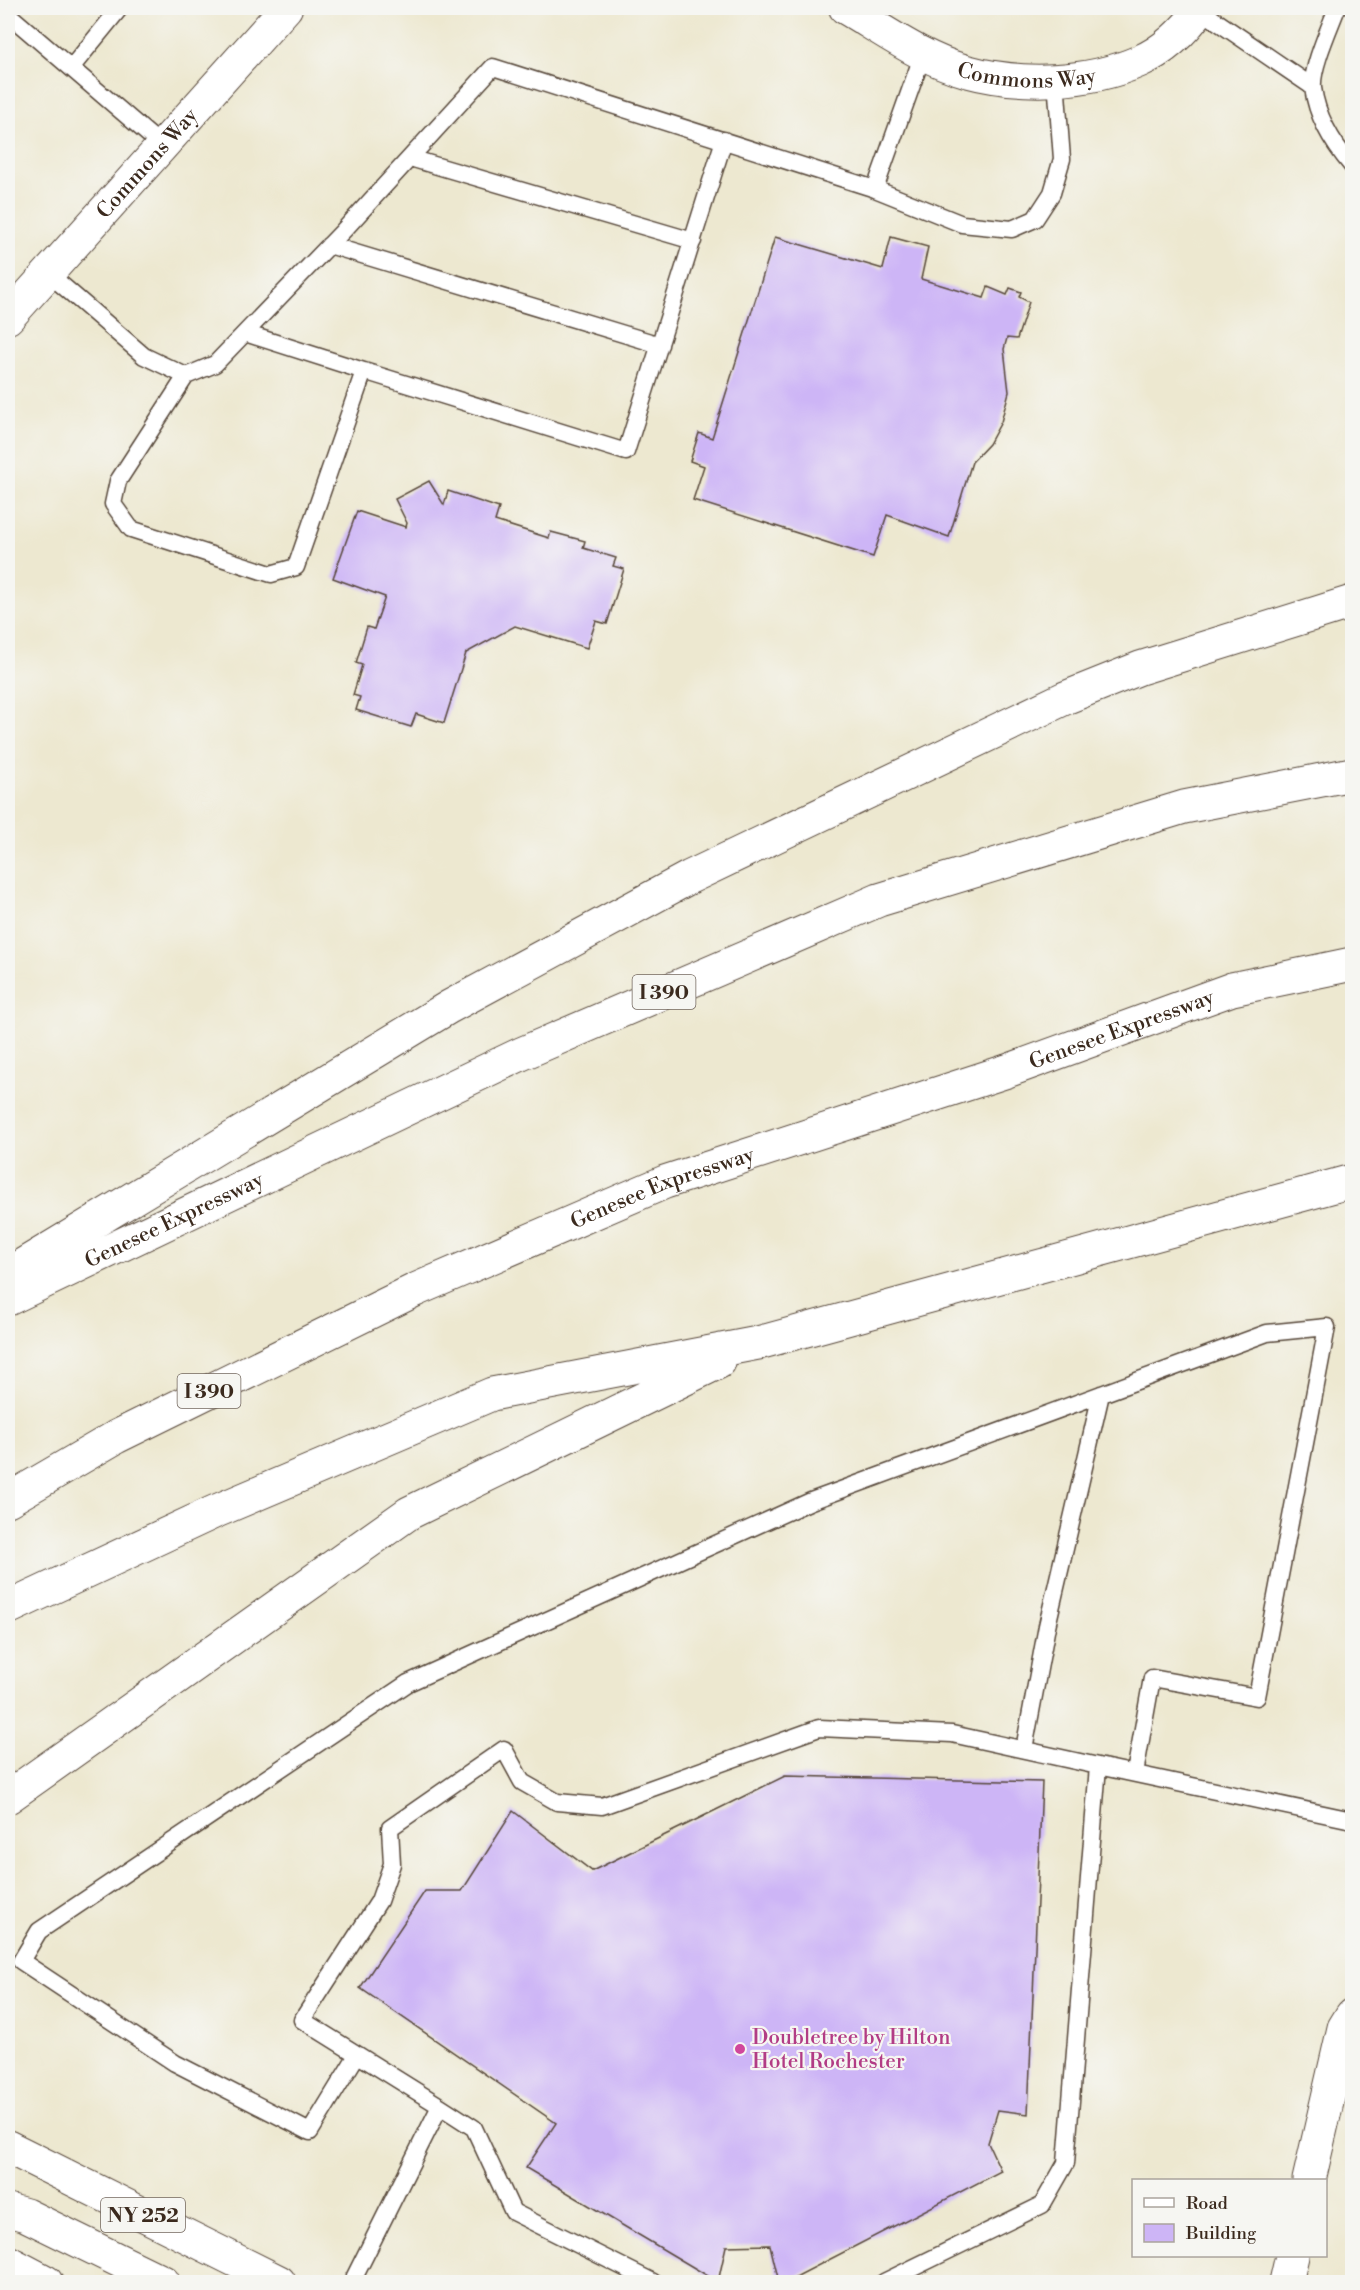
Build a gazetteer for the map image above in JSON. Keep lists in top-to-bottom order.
{
  "streets": {
    "main road": ["I 390", "Genesee Expressway", "NY 252"],
    "street": ["Commons Way"]
  },
  "places": ["Doubletree by Hilton Hotel Rochester"],
  "legend": ["Road", "Building"]
}
